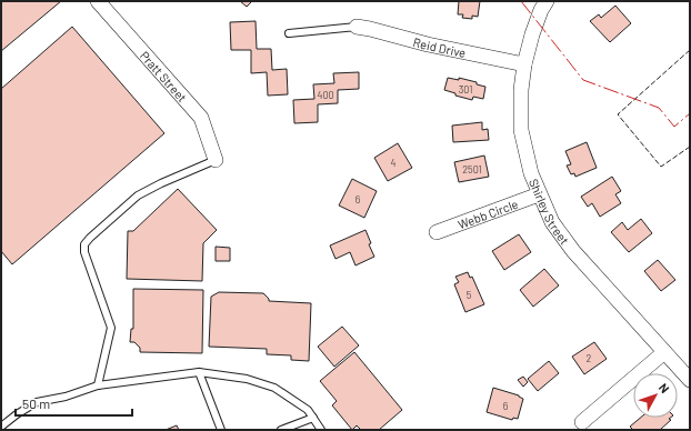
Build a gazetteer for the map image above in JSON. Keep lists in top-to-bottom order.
{
  "streets": {
    "street": [
      "Reid Drive",
      "Pratt Street",
      "Shirley Street",
      "Webb Circle"
    ]
  },
  "crossings": [
    ["Reid Drive", "Shirley Street"],
    ["Shirley Street", "Webb Circle"]
  ],
  "house_numbers": [
    "301",
    "400",
    "4",
    "2501",
    "6",
    "5",
    "2",
    "6"
  ],
  "scale_bar": "50 m",
  "north": "top right"
}
